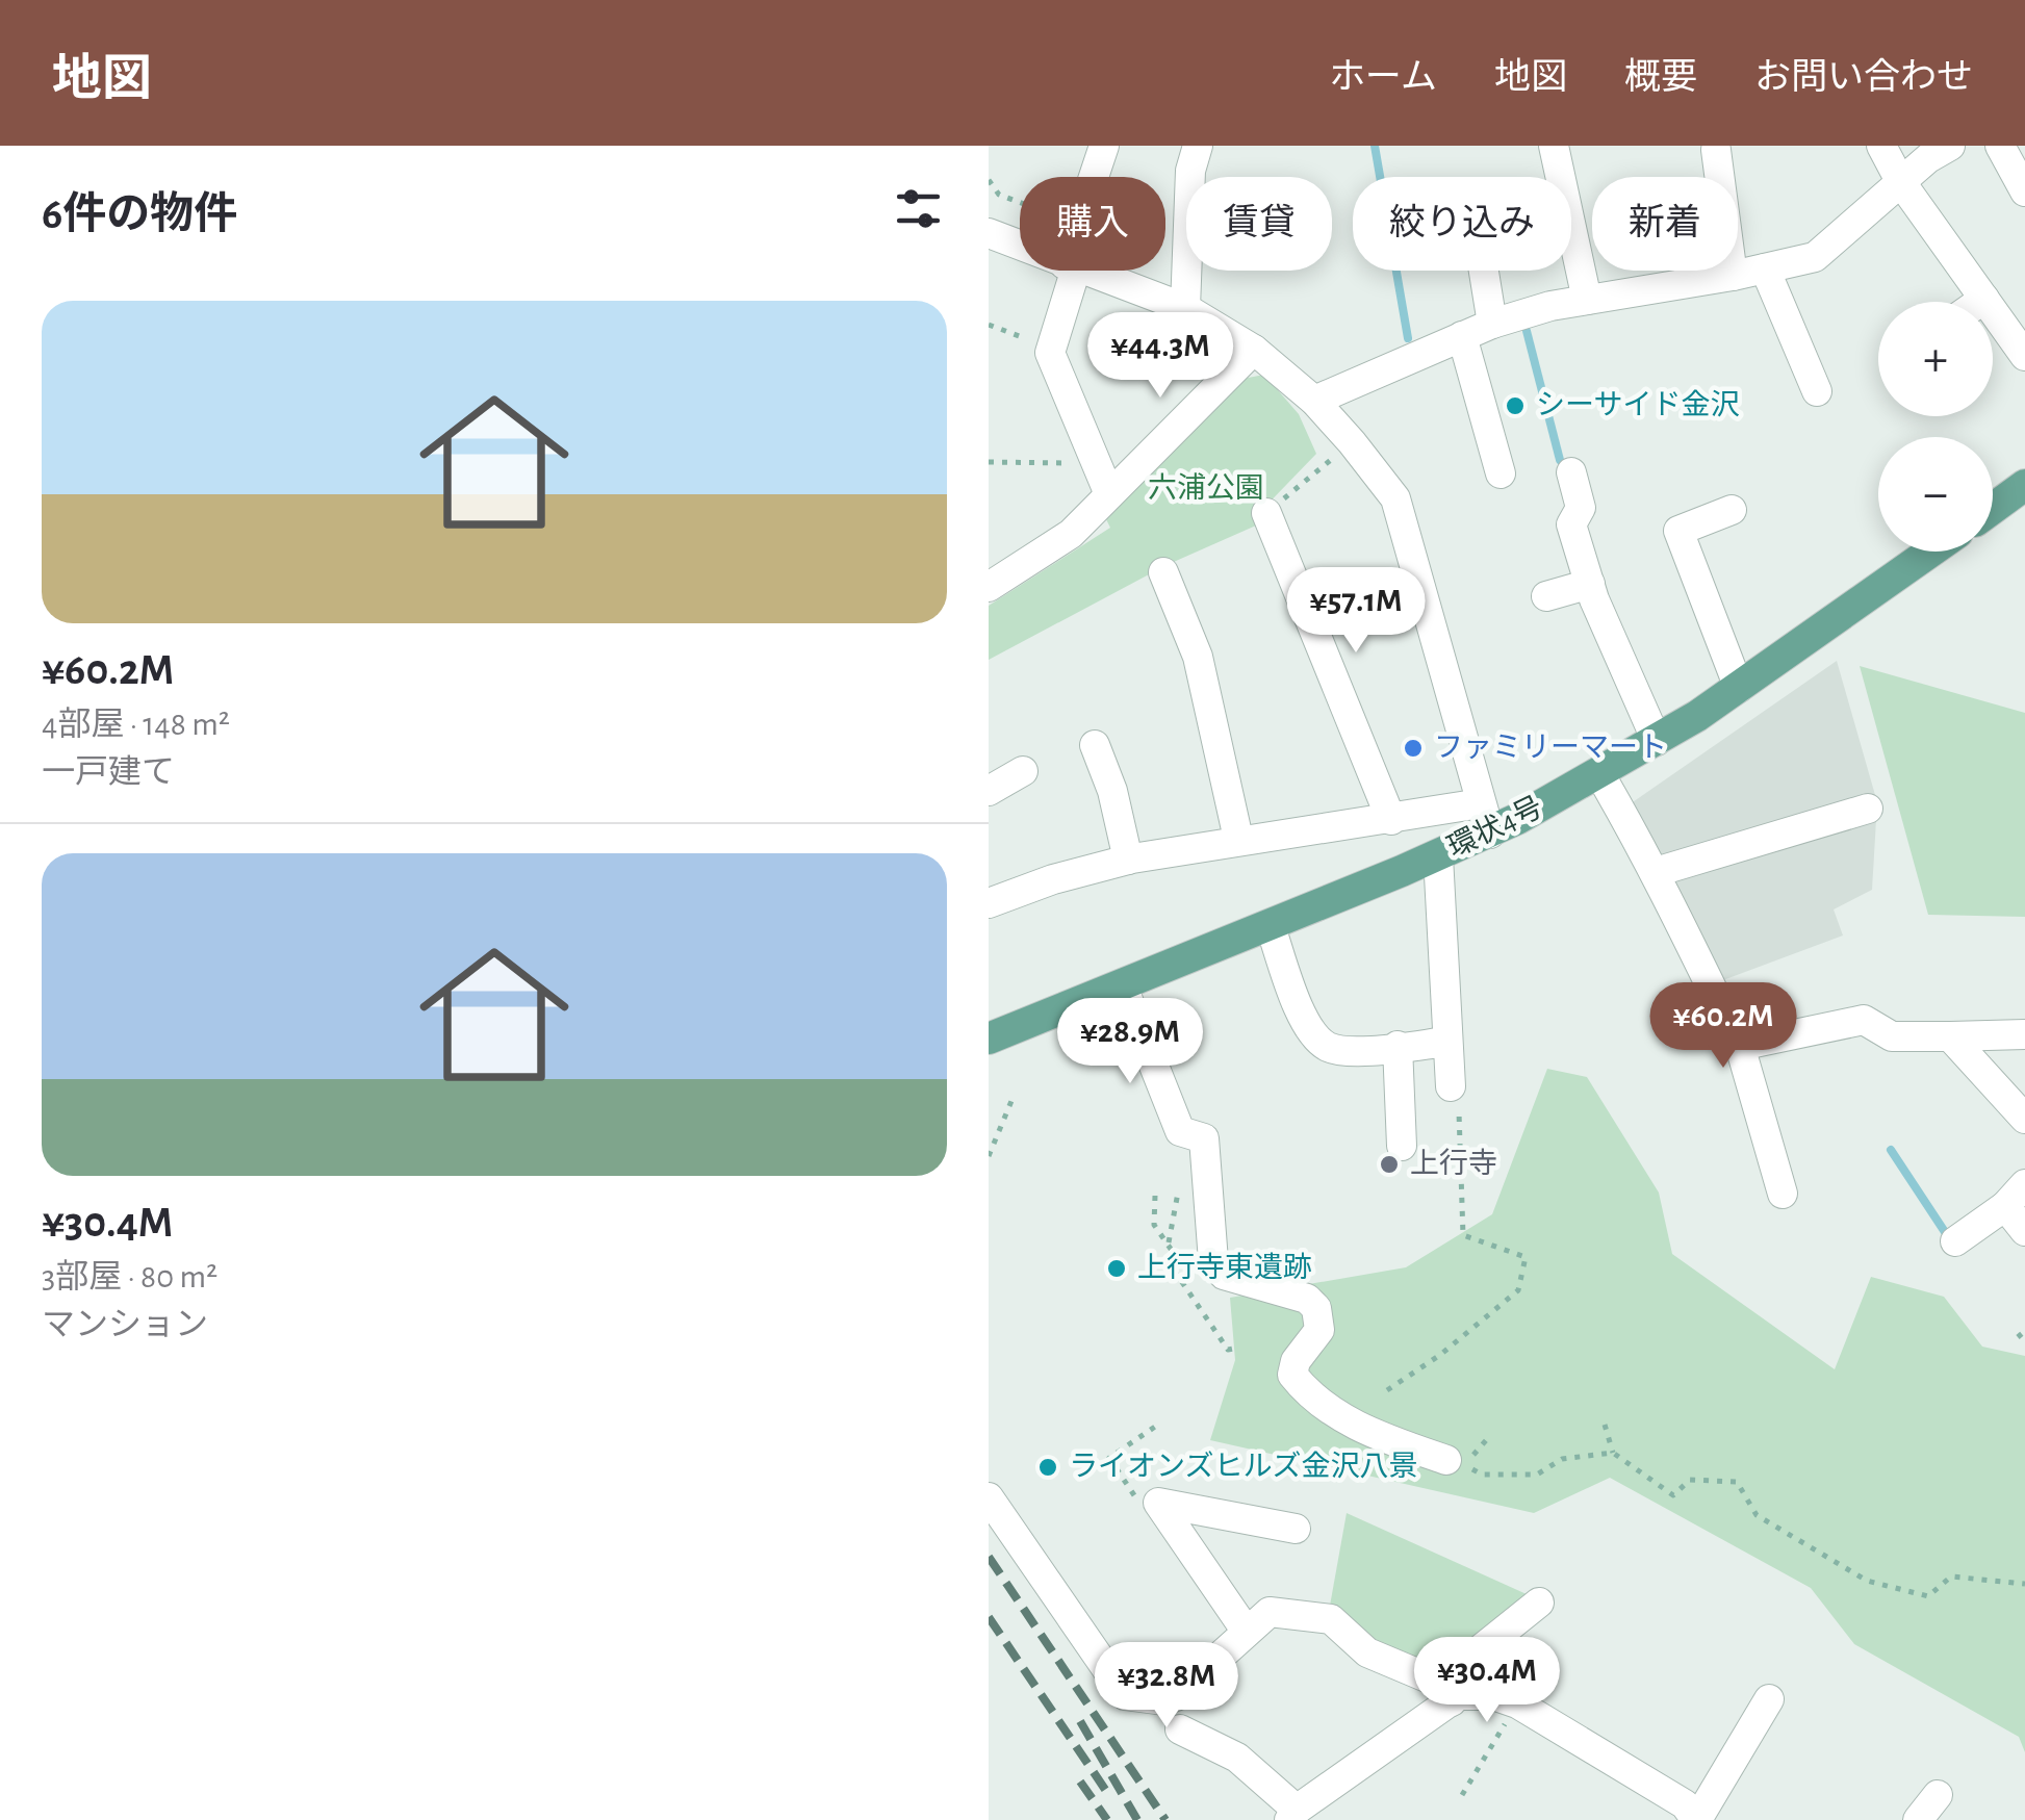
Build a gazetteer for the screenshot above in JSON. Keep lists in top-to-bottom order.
{
  "streets": {
    "main road": ["環状4号"]
  },
  "parks": ["六浦公園"],
  "places": [
    "シーサイド金沢",
    "ファミリーマート",
    "上行寺",
    "上行寺東遺跡",
    "ライオンズヒルズ金沢八景"
  ],
  "page": {
    "header": "地図",
    "nav": [
      "ホーム",
      "地図",
      "概要",
      "お問い合わせ"
    ],
    "heading": "6件の物件",
    "chip": [
      "購入",
      "賃貸",
      "絞り込み",
      "新着"
    ],
    "list": [
      {
        "name": "¥60.2M",
        "note": "4部屋 · 148 m² · 一戸建て"
      },
      {
        "name": "¥30.4M",
        "note": "3部屋 · 80 m² · マンション"
      }
    ],
    "map_buttons": ["+", "−"],
    "price": [
      "¥44.3M",
      "¥57.1M",
      "¥60.2M",
      "¥28.9M",
      "¥30.4M",
      "¥32.8M"
    ]
  }
}
